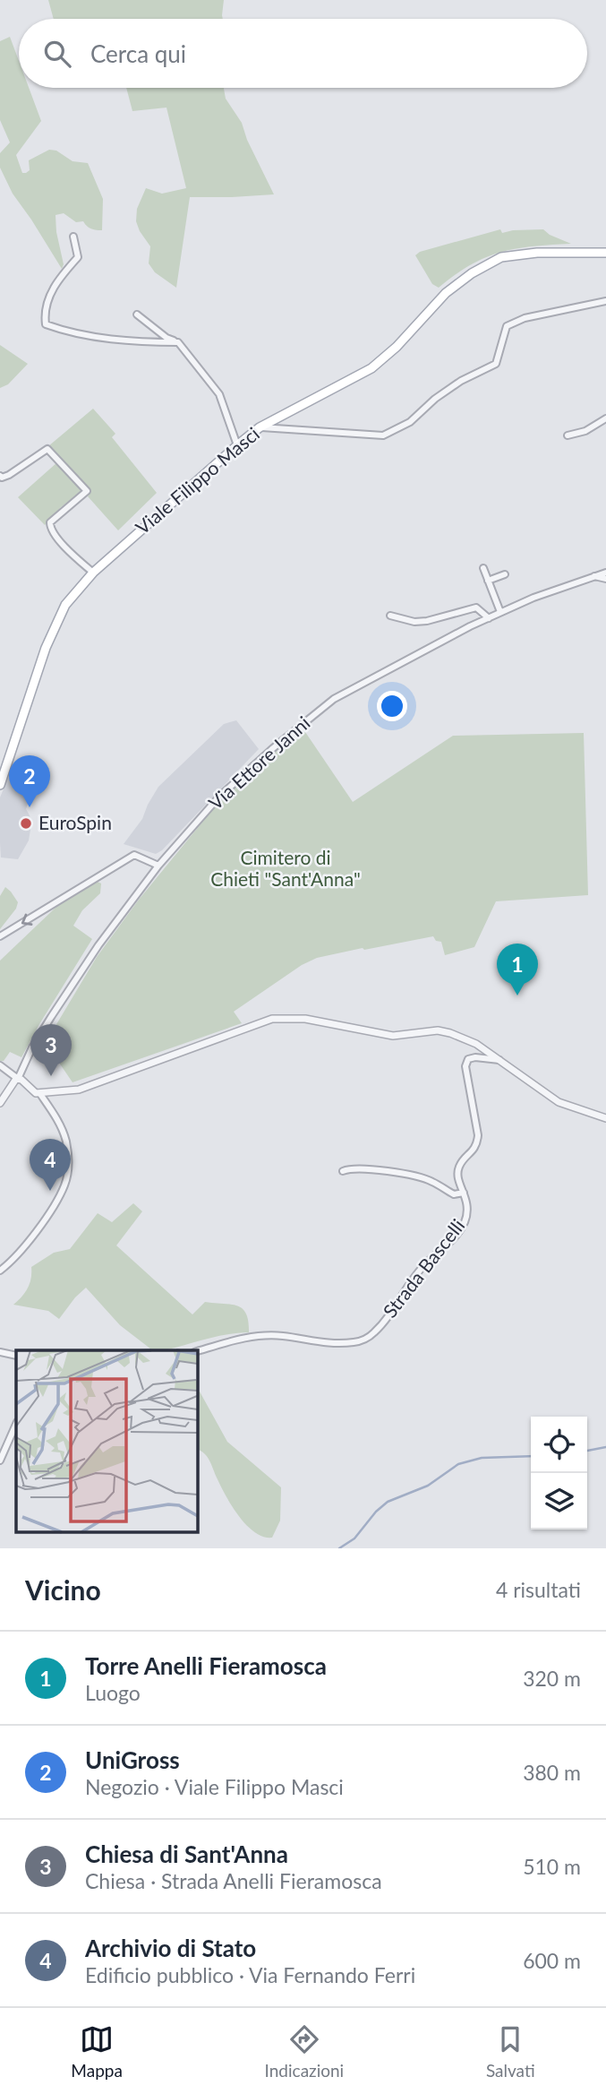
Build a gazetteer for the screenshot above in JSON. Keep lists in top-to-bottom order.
{
  "streets": {
    "main road": ["Viale Filippo Masci"],
    "street": ["Via Ettore Janni", "Strada Bascelli"]
  },
  "parks": ["Cimitero di Chieti \"Sant'Anna\""],
  "places": ["EuroSpin"],
  "page": {
    "search": "Cerca qui",
    "pins": [
      "2",
      "1",
      "3",
      "4"
    ],
    "heading": ["Vicino", "4 risultati"],
    "list": [
      {
        "mark": "1",
        "name": "Torre Anelli Fieramosca",
        "note": "Luogo",
        "value": "320 m"
      },
      {
        "mark": "2",
        "name": "UniGross",
        "note": "Negozio · Viale Filippo Masci",
        "value": "380 m"
      },
      {
        "mark": "3",
        "name": "Chiesa di Sant'Anna",
        "note": "Chiesa · Strada Anelli Fieramosca",
        "value": "510 m"
      },
      {
        "mark": "4",
        "name": "Archivio di Stato",
        "note": "Edificio pubblico · Via Fernando Ferri",
        "value": "600 m"
      }
    ],
    "nav": ["Mappa", "Indicazioni", "Salvati"]
  }
}
